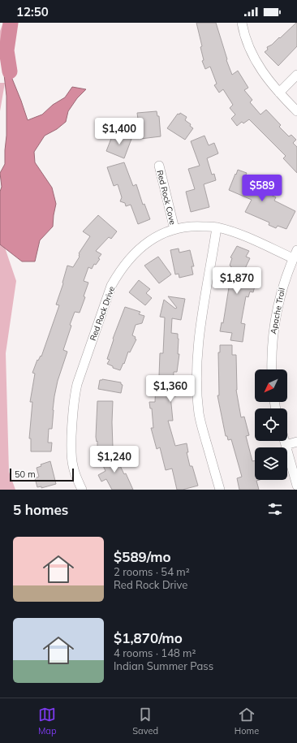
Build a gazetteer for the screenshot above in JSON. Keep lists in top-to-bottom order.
{
  "streets": {
    "street": ["Red Rock Cove", "Apache Trail", "Red Rock Drive"]
  },
  "crossings": [
    ["Red Rock Cove", "Red Rock Drive"],
    ["Apache Trail", "Red Rock Drive"]
  ],
  "scale_bar": "50 m",
  "north": "bottom left",
  "page": {
    "status": "12:50",
    "price": [
      "$1,400",
      "$589",
      "$1,870",
      "$1,360",
      "$1,240"
    ],
    "scale": "50 m",
    "heading": "5 homes",
    "list": [
      {
        "name": "$589/mo",
        "note": "2 rooms · 54 m² · Red Rock Drive"
      },
      {
        "name": "$1,870/mo",
        "note": "4 rooms · 148 m² · Indian Summer Pass"
      }
    ],
    "tabs": ["Map", "Saved", "Home"]
  }
}
